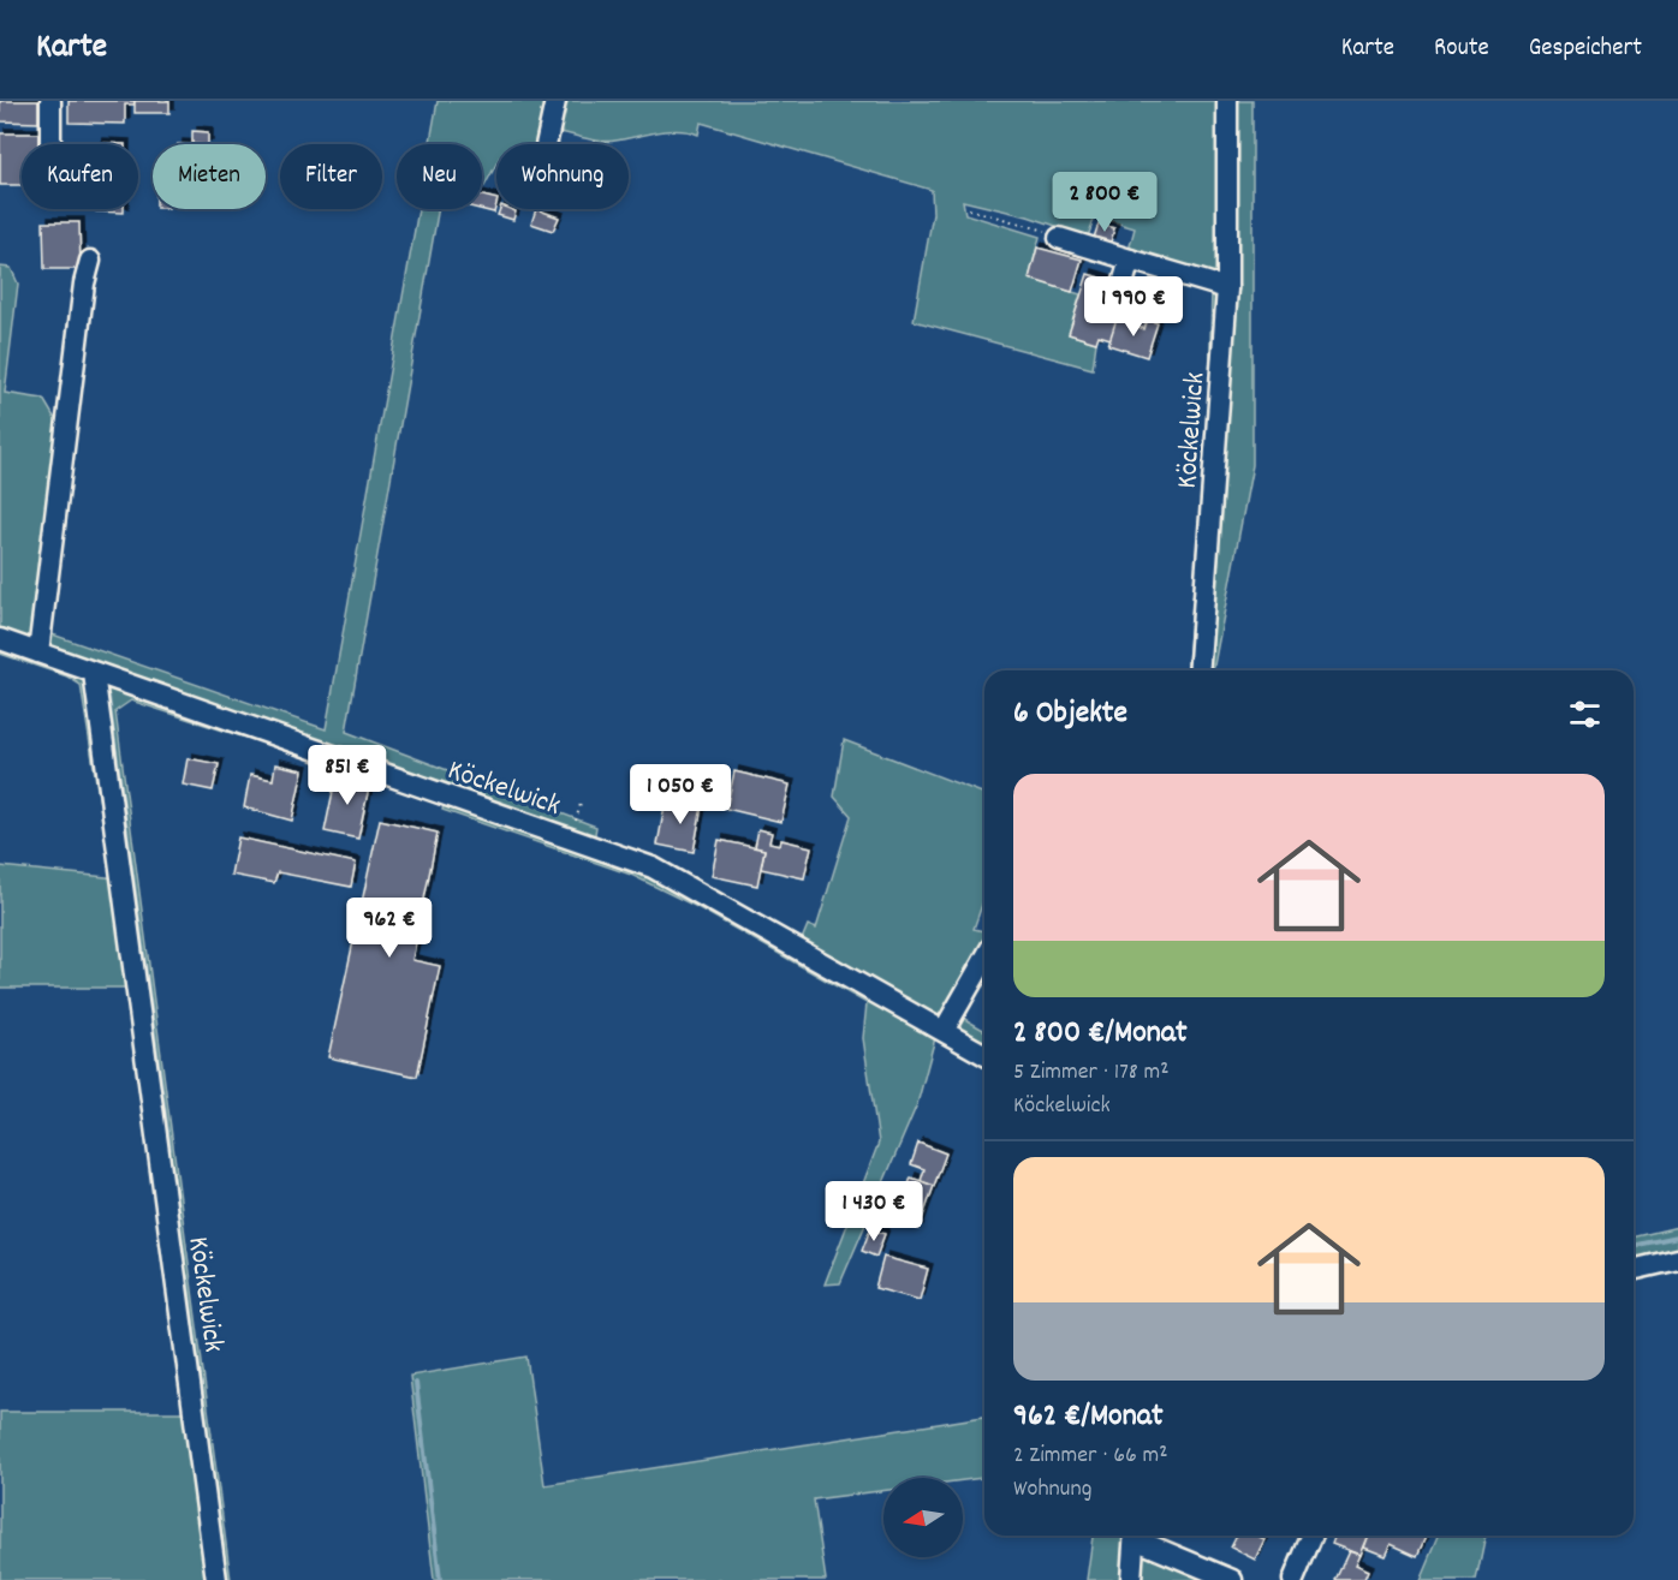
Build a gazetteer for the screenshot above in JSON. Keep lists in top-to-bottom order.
{
  "streets": {
    "street": ["Köckelwick"]
  },
  "north": "left",
  "page": {
    "header": "Karte",
    "nav": ["Karte", "Route", "Gespeichert"],
    "chip": [
      "Kaufen",
      "Mieten",
      "Filter",
      "Neu",
      "Wohnung"
    ],
    "price": [
      "2 800 €",
      "1 990 €",
      "851 €",
      "1 050 €",
      "962 €",
      "1 430 €"
    ],
    "heading": "6 Objekte",
    "list": [
      {
        "name": "2 800 €/Monat",
        "note": "5 Zimmer · 178 m² · Köckelwick"
      },
      {
        "name": "962 €/Monat",
        "note": "2 Zimmer · 66 m² · Wohnung"
      }
    ]
  }
}
